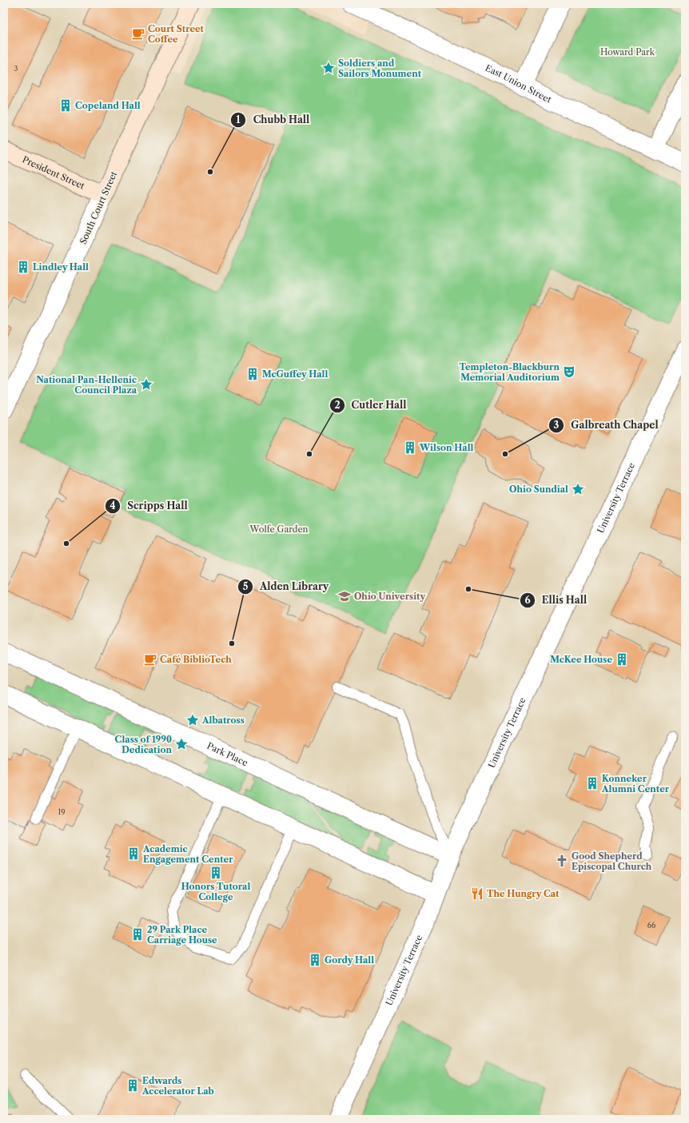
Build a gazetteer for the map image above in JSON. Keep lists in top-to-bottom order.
{
  "streets": {
    "main road": ["President Street", "South Court Street"],
    "street": ["East Union Street", "University Terrace", "Park Place"]
  },
  "crossings": [
    ["President Street", "South Court Street"],
    ["University Terrace", "Park Place"]
  ],
  "parks": ["Howard Park", "Wolfe Garden"],
  "places": {
    "cafe": ["Court Street Coffee", "Café BiblioTech"],
    "place": [
      "Soldiers and Sailors Monument",
      "National Pan-Hellenic Council Plaza",
      "Ohio Sundial",
      "Albatross",
      "Class of 1990 Dedication"
    ],
    "building": [
      "Copeland Hall",
      "Lindley Hall",
      "McGuffey Hall",
      "Wilson Hall",
      "McKee House",
      "Konneker Alumni Center",
      "Academic Engagement Center",
      "Honors Tutoral College",
      "29 Park Place Carriage House",
      "Gordy Hall",
      "Edwards Accelerator Lab"
    ],
    "other": [
      "Chubb Hall",
      "Cutler Hall",
      "Galbreath Chapel",
      "Scripps Hall",
      "Ellis Hall",
      "Alden Library"
    ],
    "theatre": ["Templeton-Blackburn Memorial Auditorium"],
    "school or university": ["Ohio University"],
    "church": ["Good Shepherd Episcopal Church"],
    "restaurant": ["The Hungry Cat"]
  },
  "house_numbers": ["3", "19", "66"]
}
